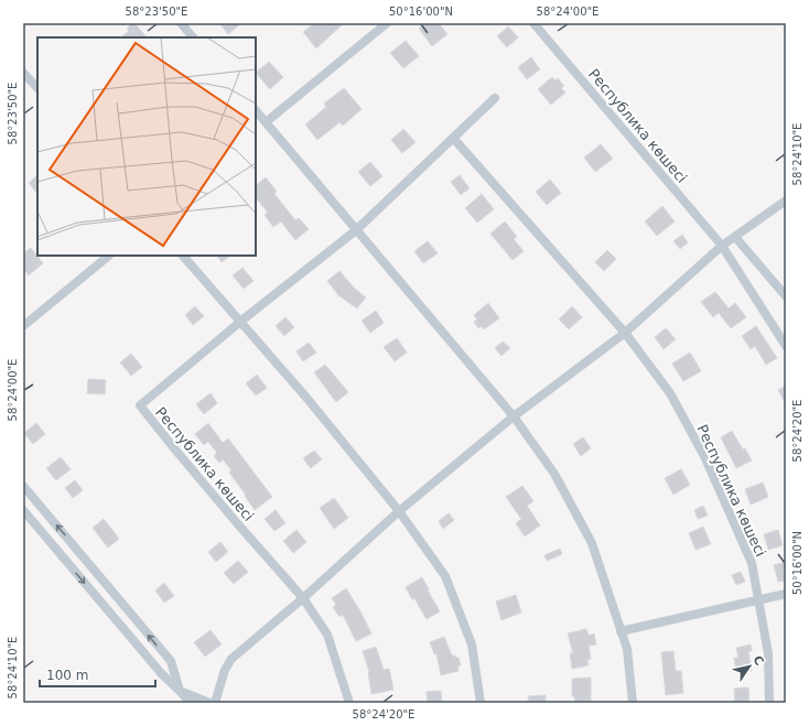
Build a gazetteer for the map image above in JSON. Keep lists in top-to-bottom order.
{
  "streets": {
    "street": ["Республика көшесі"]
  },
  "scale_bar": "100 m",
  "north": "top right",
  "coordinates": [
    "58°23'50\"E",
    "50°16'00\"N",
    "58°24'00\"E",
    "58°24'10\"E",
    "58°24'20\"E"
  ]
}
